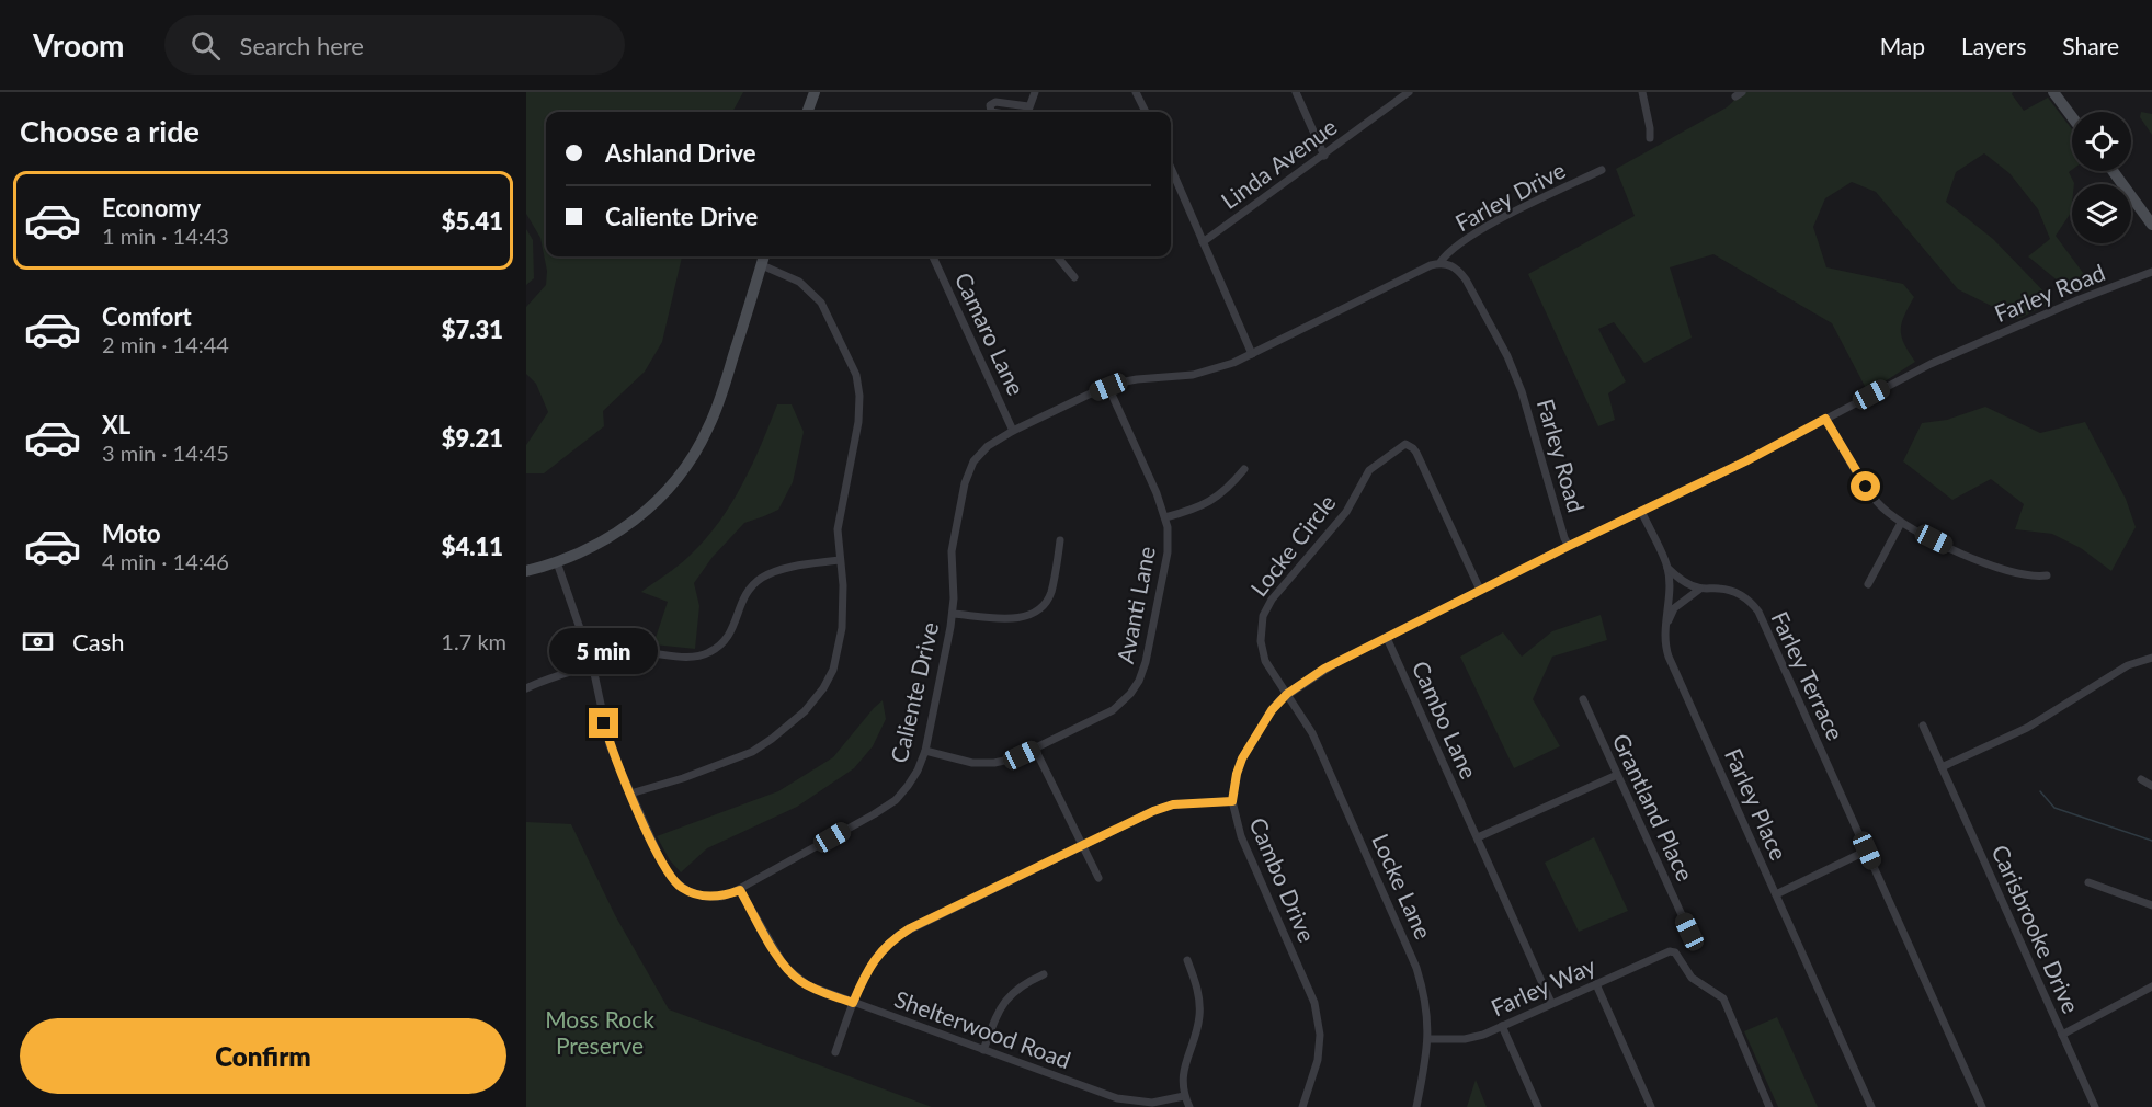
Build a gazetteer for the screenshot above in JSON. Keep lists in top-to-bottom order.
{
  "streets": {
    "street": [
      "Linda Avenue",
      "Farley Drive",
      "Farley Road",
      "Camaro Lane",
      "Locke Circle",
      "Avanti Lane",
      "Farley Terrace",
      "Caliente Drive",
      "Cambo Lane",
      "Farley Place",
      "Grantland Place",
      "Cambo Drive",
      "Locke Lane",
      "Carisbrooke Drive",
      "Farley Way",
      "Shelterwood Road"
    ]
  },
  "crossings": [
    ["Farley Drive", "Farley Road"],
    ["Farley Road", "Farley Place"],
    ["Camaro Lane", "Caliente Drive"],
    ["Locke Circle", "Cambo Drive"],
    ["Locke Circle", "Locke Lane"],
    ["Avanti Lane", "Caliente Drive"],
    ["Farley Terrace", "Farley Place"],
    ["Caliente Drive", "Shelterwood Road"],
    ["Cambo Lane", "Cambo Drive"],
    ["Cambo Lane", "Farley Way"],
    ["Cambo Drive", "Locke Lane"],
    ["Locke Lane", "Farley Way"]
  ],
  "parks": ["Moss Rock Preserve"],
  "page": {
    "header": "Vroom",
    "search": "Search here",
    "nav": ["Map", "Layers", "Share"],
    "heading": "Choose a ride",
    "banner": ["Ashland Drive", "Caliente Drive"],
    "list": [
      {
        "name": "Economy",
        "note": "1 min · 14:43",
        "value": "$5.41"
      },
      {
        "name": "Comfort",
        "note": "2 min · 14:44",
        "value": "$7.31"
      },
      {
        "name": "XL",
        "note": "3 min · 14:45",
        "value": "$9.21"
      },
      {
        "name": "Moto",
        "note": "4 min · 14:46",
        "value": "$4.11"
      }
    ],
    "pay": ["Cash", "1.7 km"],
    "bubble": "5 min",
    "buttons": "Confirm"
  }
}
